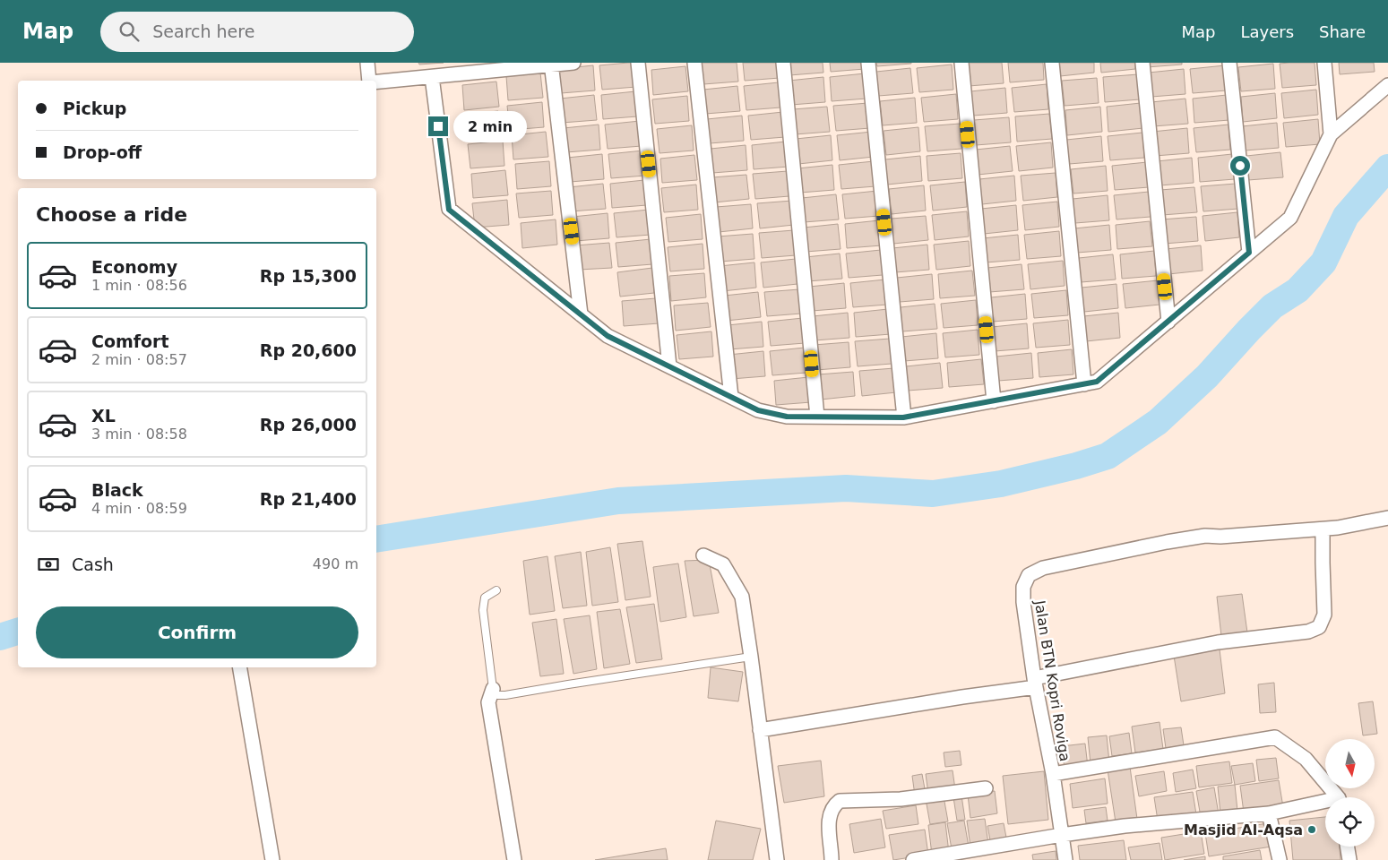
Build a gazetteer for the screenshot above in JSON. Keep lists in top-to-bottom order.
{
  "streets": {
    "street": ["Jalan BTN Kopri Roviga"]
  },
  "places": ["Masjid Al-Aqsa"],
  "north": "bottom",
  "page": {
    "header": "Map",
    "search": "Search here",
    "nav": ["Map", "Layers", "Share"],
    "banner": ["Pickup", "Drop-off"],
    "bubble": "2 min",
    "heading": "Choose a ride",
    "list": [
      {
        "name": "Economy",
        "note": "1 min · 08:56",
        "value": "Rp 15,300"
      },
      {
        "name": "Comfort",
        "note": "2 min · 08:57",
        "value": "Rp 20,600"
      },
      {
        "name": "XL",
        "note": "3 min · 08:58",
        "value": "Rp 26,000"
      },
      {
        "name": "Black",
        "note": "4 min · 08:59",
        "value": "Rp 21,400"
      }
    ],
    "pay": ["Cash", "490 m"],
    "buttons": "Confirm"
  }
}
